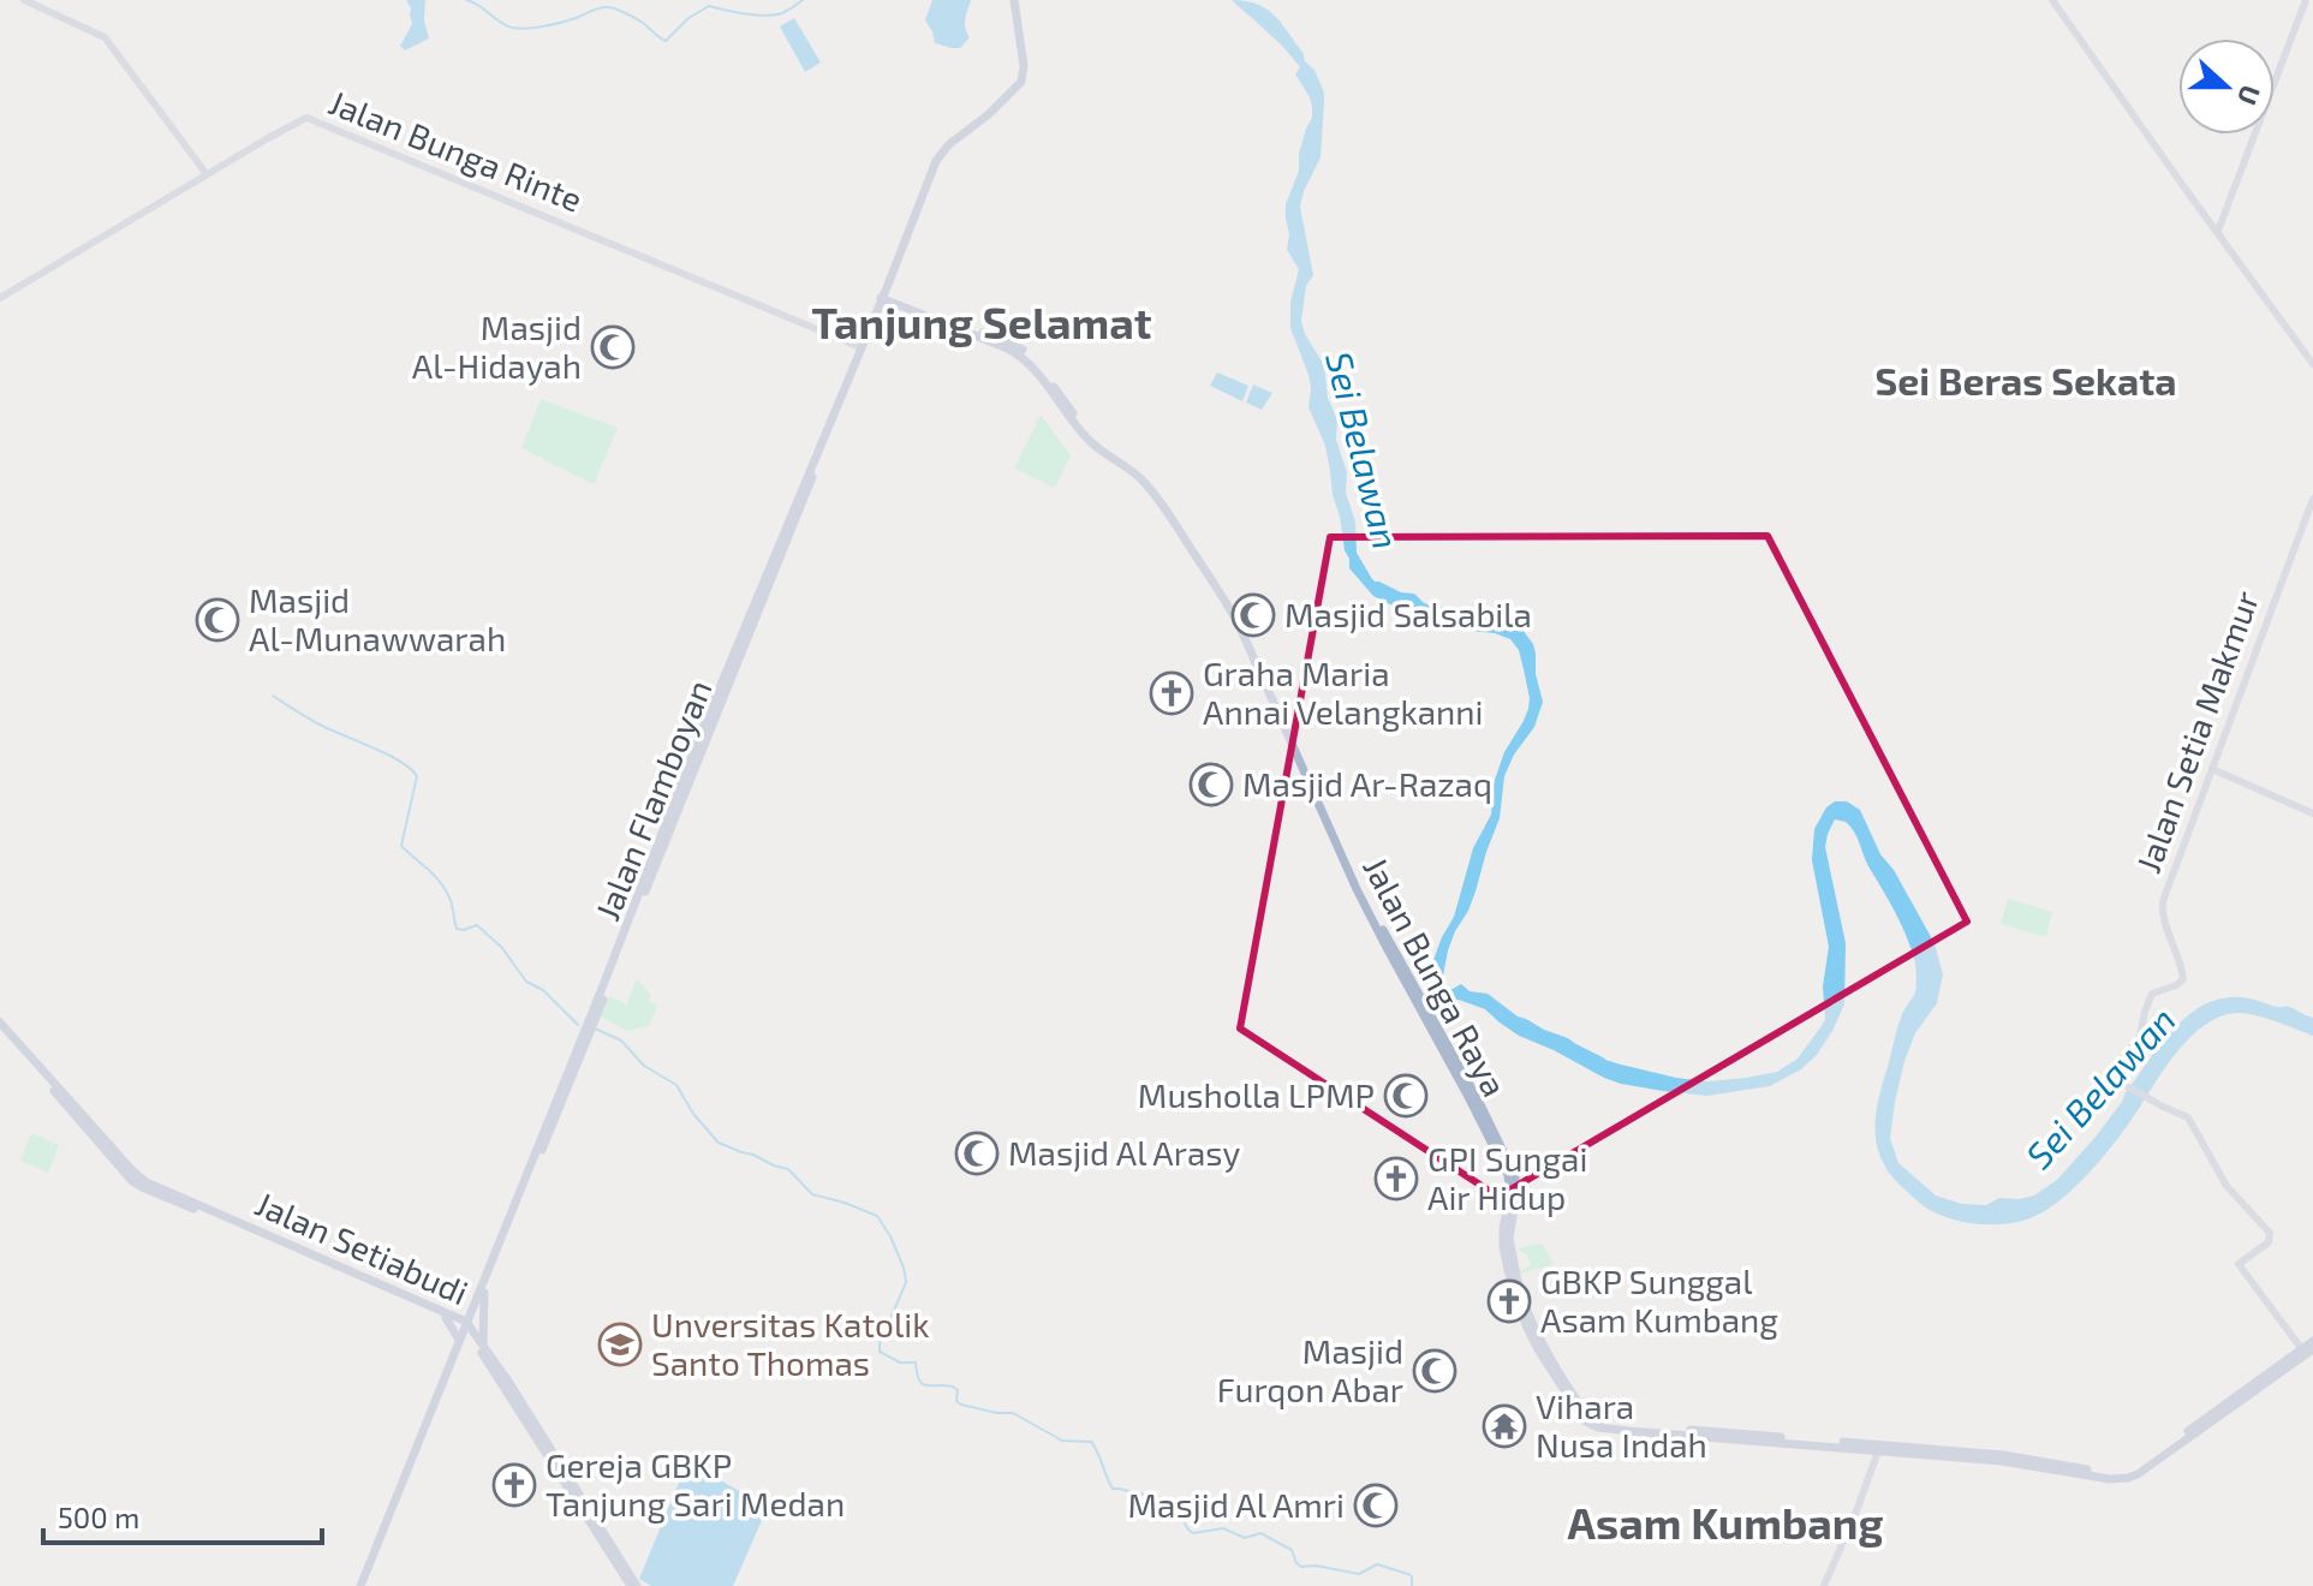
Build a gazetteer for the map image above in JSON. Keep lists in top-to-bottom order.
{
  "streets": {
    "main road": ["Jalan Flamboyan", "Jalan Bunga Raya", "Jalan Setiabudi"],
    "street": ["Jalan Bunga Rinte", "Jalan Setia Makmur"]
  },
  "crossings": [
    ["Jalan Bunga Rinte", "Jalan Flamboyan"],
    ["Jalan Setia Makmur", "Jalan Bunga Raya"],
    ["Jalan Flamboyan", "Jalan Bunga Raya"],
    ["Jalan Flamboyan", "Jalan Setiabudi"]
  ],
  "districts": ["Tanjung Selamat", "Sei Beras Sekata", "Asam Kumbang"],
  "water": ["Sei Belawan"],
  "places": {
    "mosque": [
      "Masjid Al-Hidayah",
      "Masjid Salsabila",
      "Masjid Al-Munawwarah",
      "Masjid Ar-Razaq",
      "Musholla LPMP",
      "Masjid Al Arasy",
      "Masjid Furqon Abar",
      "Masjid Al Amri"
    ],
    "church": [
      "Graha Maria Annai Velangkanni",
      "GPI Sungai Air Hidup",
      "GBKP Sunggal Asam Kumbang",
      "Gereja GBKP Tanjung Sari Medan"
    ],
    "school or university": ["Unversitas Katolik Santo Thomas"],
    "temple": ["Vihara Nusa Indah"]
  },
  "scale_bar": "500 m",
  "north": "right"
}
